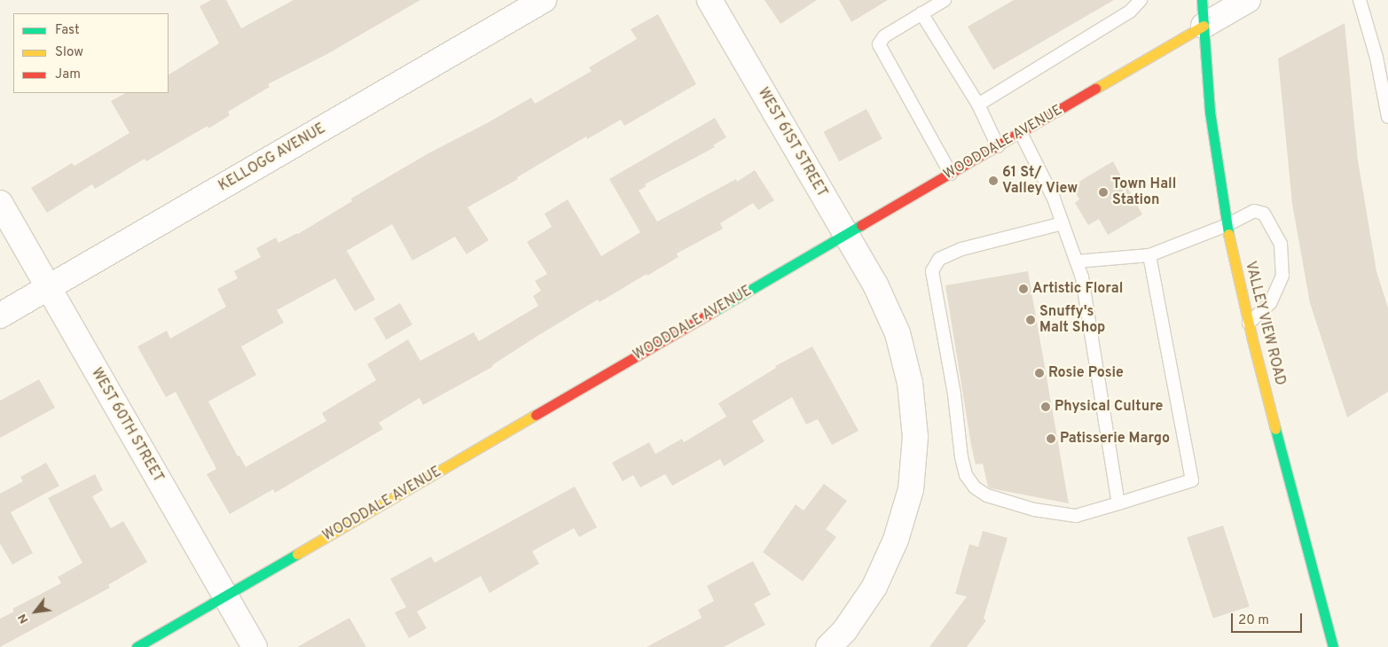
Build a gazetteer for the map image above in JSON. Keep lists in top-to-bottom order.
{
  "streets": {
    "street": [
      "WEST 61ST STREET",
      "WOODDALE AVENUE",
      "KELLOGG AVENUE",
      "VALLEY VIEW ROAD",
      "WEST 60TH STREET"
    ]
  },
  "crossings": [
    ["WEST 61ST STREET", "WOODDALE AVENUE"],
    ["WOODDALE AVENUE", "VALLEY VIEW ROAD"],
    ["WOODDALE AVENUE", "WEST 60TH STREET"],
    ["KELLOGG AVENUE", "WEST 60TH STREET"]
  ],
  "places": [
    "61 St/ Valley View",
    "Town Hall Station",
    "Artistic Floral",
    "Snuffy's Malt Shop",
    "Rosie Posie",
    "Physical Culture",
    "Patisserie Margo"
  ],
  "legend": ["Fast", "Slow", "Jam"],
  "scale_bar": "20 m",
  "north": "bottom left"
}
